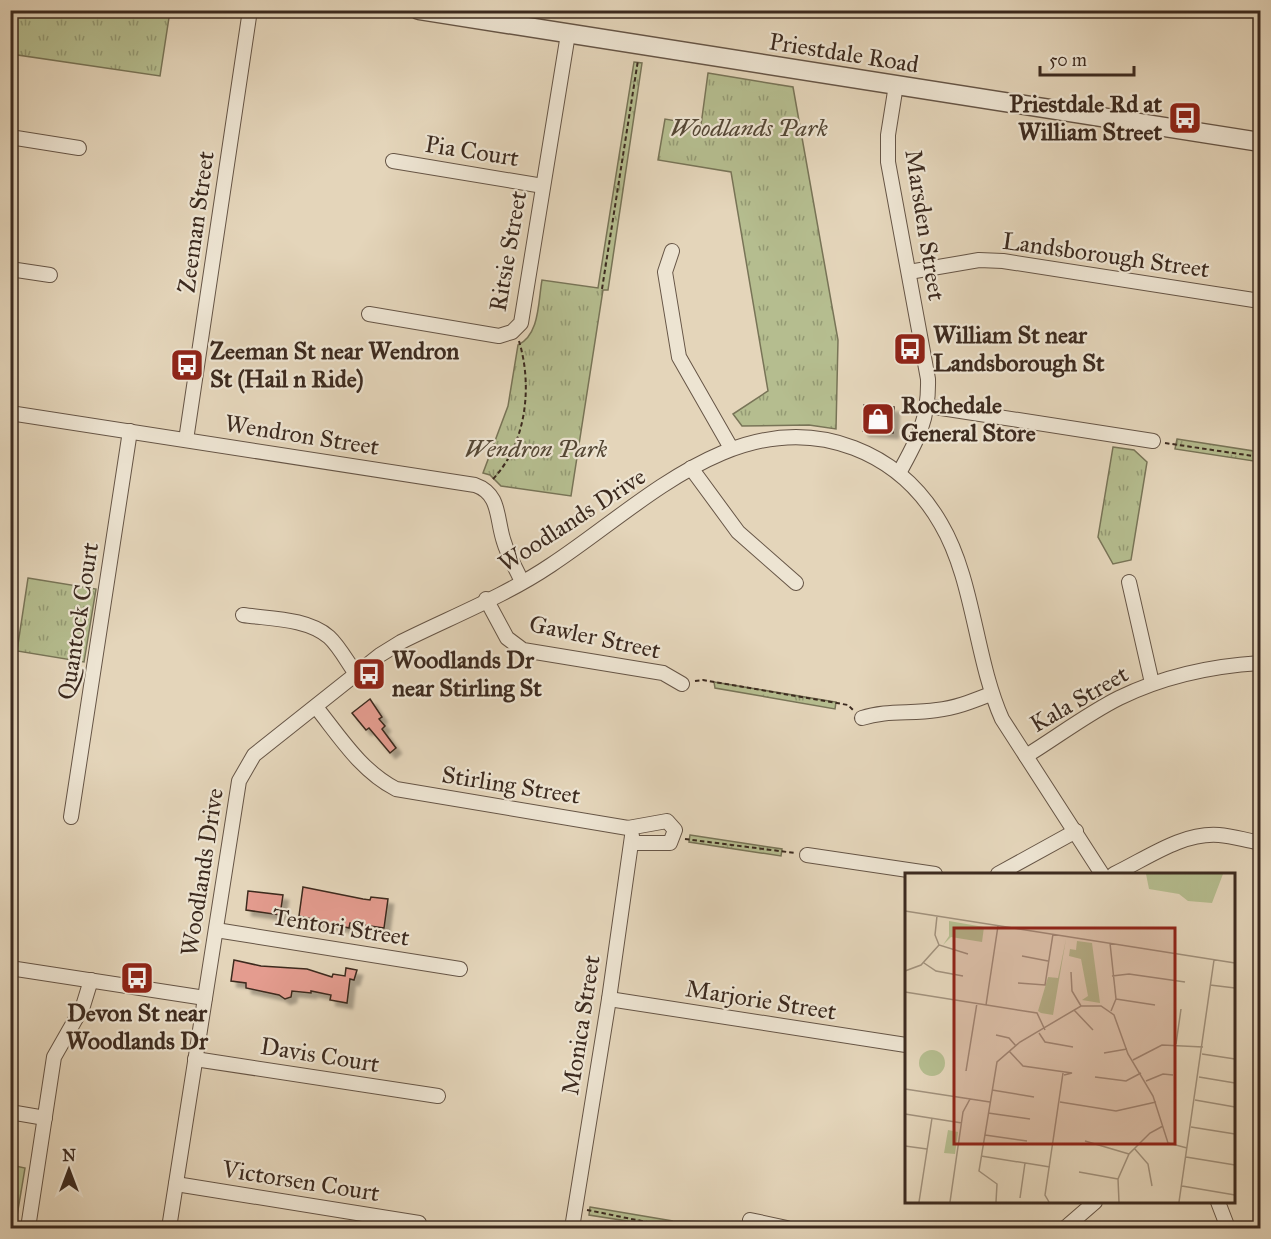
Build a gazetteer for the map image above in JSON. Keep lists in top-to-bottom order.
{
  "streets": {
    "street": [
      "Priestdale Road",
      "Pia Court",
      "Zeeman Street",
      "Marsden Street",
      "Ritsie Street",
      "Landsborough Street",
      "Wendron Street",
      "Woodlands Drive",
      "Quantock Court",
      "Gawler Street",
      "Kala Street",
      "Stirling Street",
      "Tentori Street",
      "Marjorie Street",
      "Monica Street",
      "Davis Court",
      "Victorsen Court"
    ]
  },
  "crossings": [
    ["Priestdale Road", "Marsden Street"],
    ["Priestdale Road", "Ritsie Street"],
    ["Pia Court", "Ritsie Street"],
    ["Zeeman Street", "Wendron Street"],
    ["Marsden Street", "Landsborough Street"],
    ["Marsden Street", "Woodlands Drive"],
    ["Wendron Street", "Quantock Court"],
    ["Woodlands Drive", "Gawler Street"],
    ["Woodlands Drive", "Kala Street"],
    ["Woodlands Drive", "Stirling Street"],
    ["Woodlands Drive", "Tentori Street"],
    ["Woodlands Drive", "Davis Court"],
    ["Woodlands Drive", "Victorsen Court"],
    ["Stirling Street", "Monica Street"],
    ["Marjorie Street", "Monica Street"]
  ],
  "parks": ["Woodlands Park", "Wendron Park"],
  "places": {
    "bus stop": [
      "Priestdale Rd at William Street",
      "William St near Landsborough St",
      "Zeeman St near Wendron St (Hail n Ride)",
      "Woodlands Dr near Stirling St",
      "Devon St near Woodlands Dr"
    ],
    "shop": ["Rochedale General Store"]
  },
  "scale_bar": "50 m",
  "north": "top"
}
